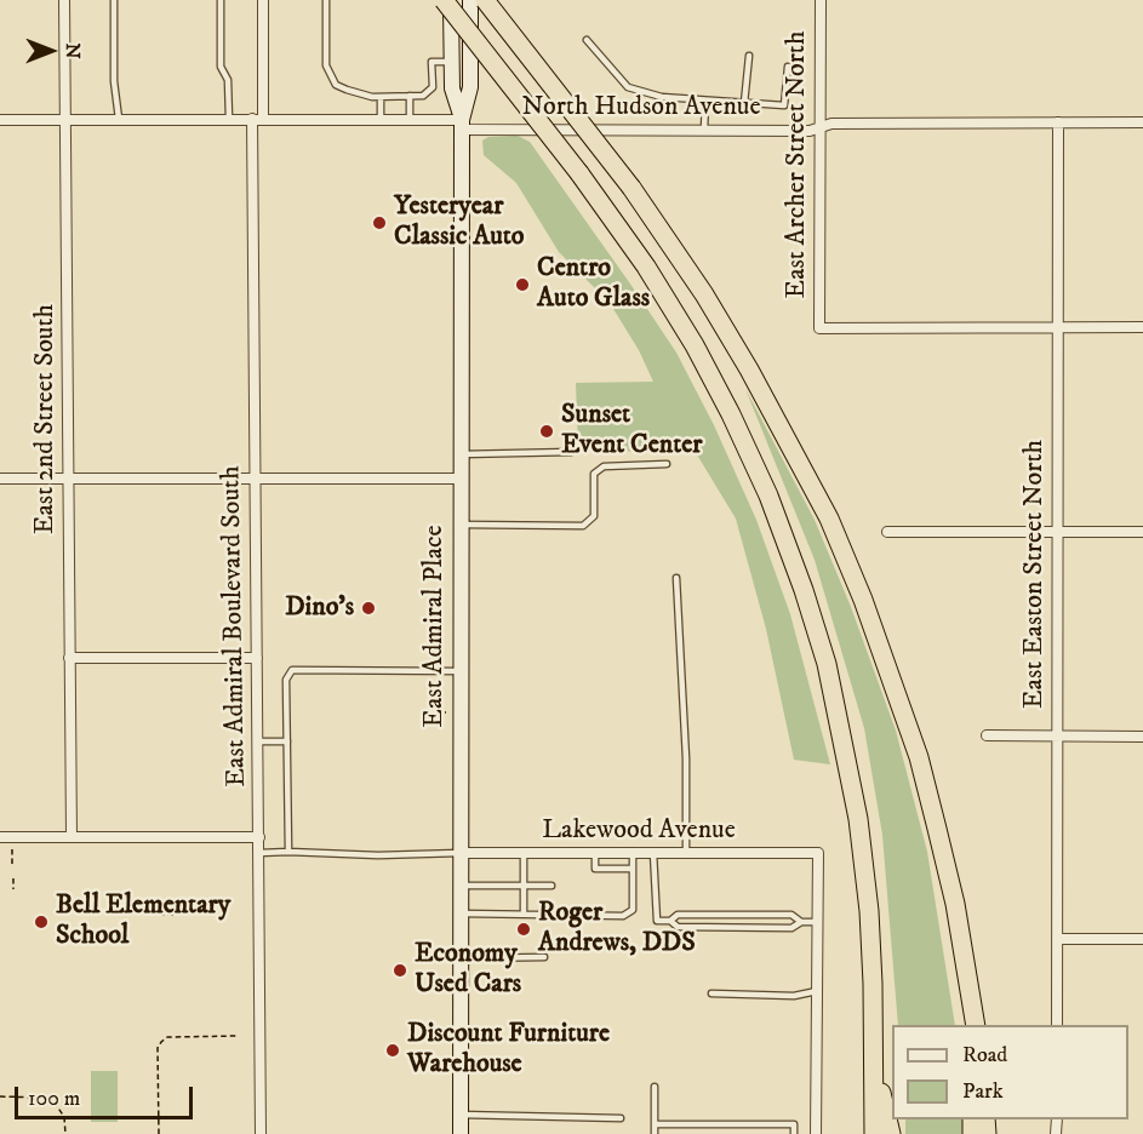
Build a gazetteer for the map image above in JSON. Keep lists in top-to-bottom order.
{
  "streets": {
    "main road": ["East Admiral Place"],
    "street": [
      "North Hudson Avenue",
      "East Archer Street North",
      "East 2nd Street South",
      "East Easton Street North",
      "East Admiral Boulevard South",
      "Lakewood Avenue"
    ]
  },
  "crossings": [
    ["North Hudson Avenue", "East Archer Street North"],
    ["North Hudson Avenue", "East 2nd Street South"],
    ["North Hudson Avenue", "East Easton Street North"],
    ["North Hudson Avenue", "East Admiral Boulevard South"],
    ["North Hudson Avenue", "East Admiral Place"],
    ["East Archer Street North", "East Easton Street North"],
    ["East Admiral Place", "Lakewood Avenue"]
  ],
  "places": [
    "Yesteryear Classic Auto",
    "Centro Auto Glass",
    "Sunset Event Center",
    "Dino's",
    "Bell Elementary School",
    "Roger Andrews, DDS",
    "Economy Used Cars",
    "Discount Furniture Warehouse"
  ],
  "legend": ["Road", "Park"],
  "scale_bar": "100 m",
  "north": "right"
}
